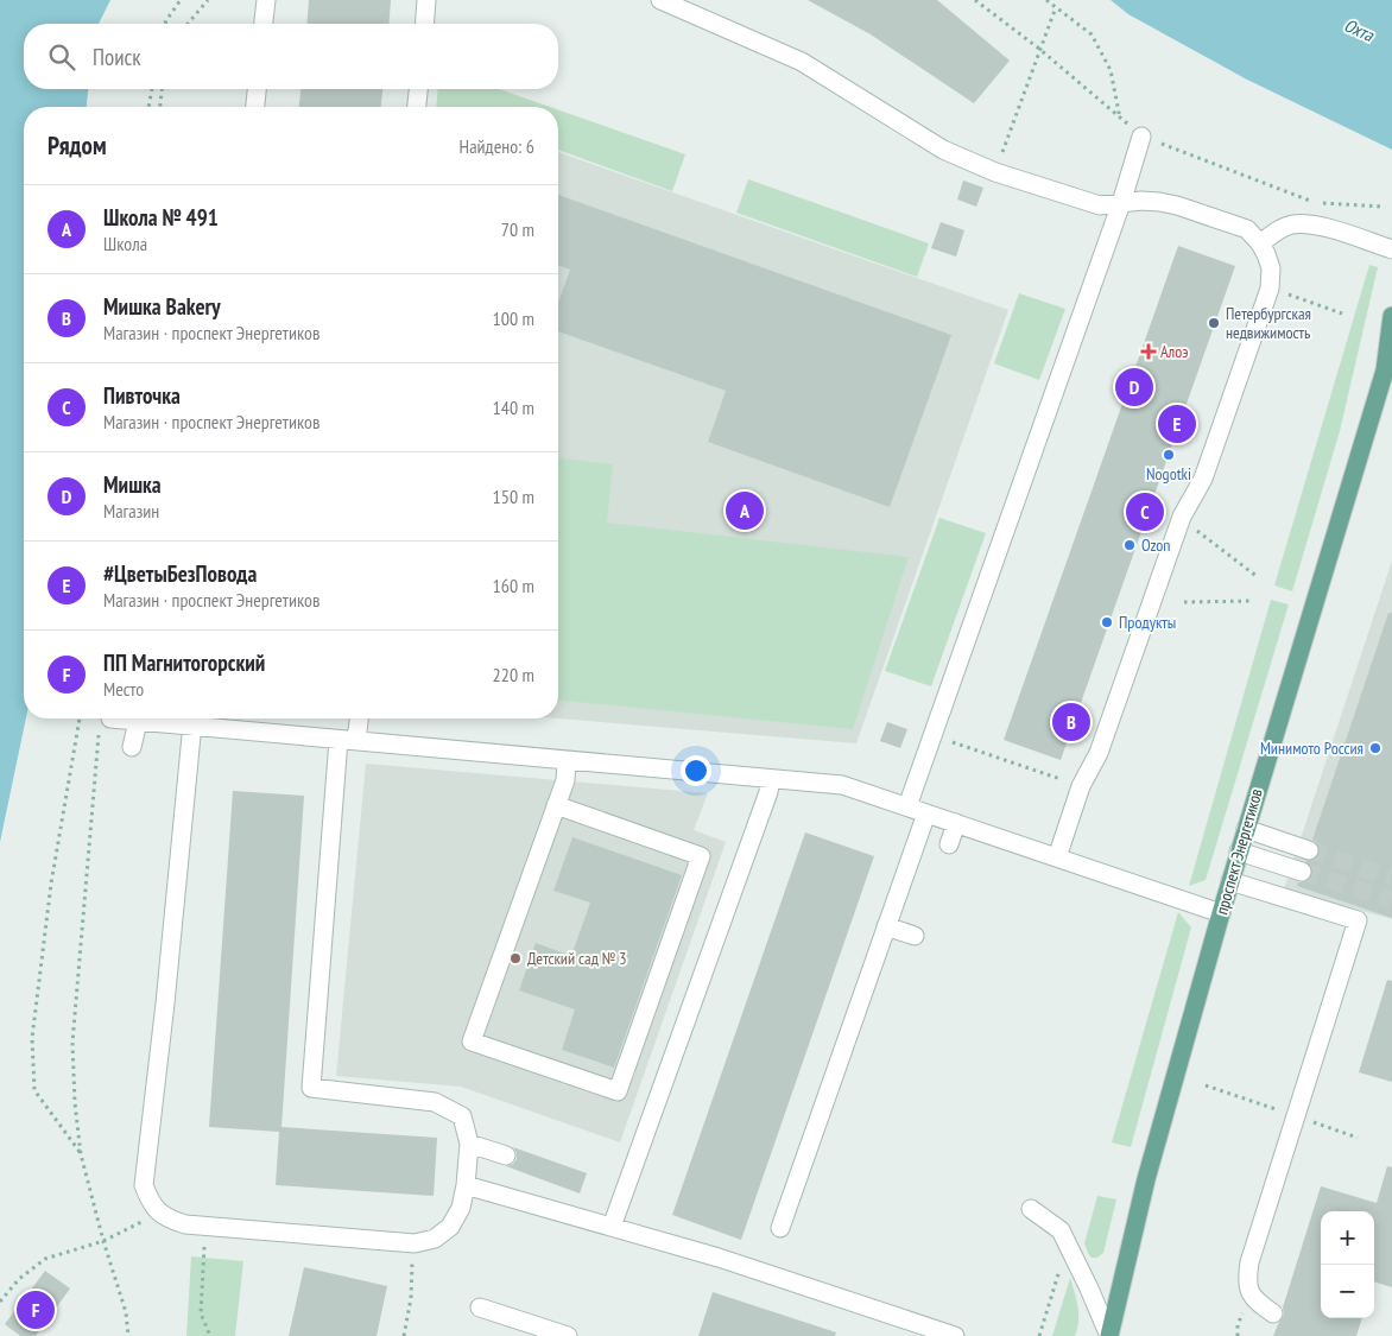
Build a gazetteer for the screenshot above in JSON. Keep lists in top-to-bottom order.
{
  "streets": {
    "main road": ["проспект Энергетиков"]
  },
  "water": ["Охта"],
  "places": {
    "other": [
      "Петербургская недвижимость",
      "Nogotki",
      "Ozon",
      "Продукты",
      "Минимото Россия",
      "Детский сад № 3"
    ],
    "health": ["Алоэ"]
  },
  "page": {
    "search": "Поиск",
    "heading": ["Рядом", "Найдено: 6"],
    "list": [
      {
        "mark": "A",
        "name": "Школа № 491",
        "note": "Школа",
        "value": "70 m"
      },
      {
        "mark": "B",
        "name": "Мишка Bakery",
        "note": "Магазин · проспект Энергетиков",
        "value": "100 m"
      },
      {
        "mark": "C",
        "name": "Пивточка",
        "note": "Магазин · проспект Энергетиков",
        "value": "140 m"
      },
      {
        "mark": "D",
        "name": "Мишка",
        "note": "Магазин",
        "value": "150 m"
      },
      {
        "mark": "E",
        "name": "#ЦветыБезПовода",
        "note": "Магазин · проспект Энергетиков",
        "value": "160 m"
      },
      {
        "mark": "F",
        "name": "ПП Магнитогорский",
        "note": "Место",
        "value": "220 m"
      }
    ],
    "pins": [
      "D",
      "E",
      "A",
      "C",
      "B",
      "F"
    ],
    "map_buttons": ["+", "−"]
  }
}
